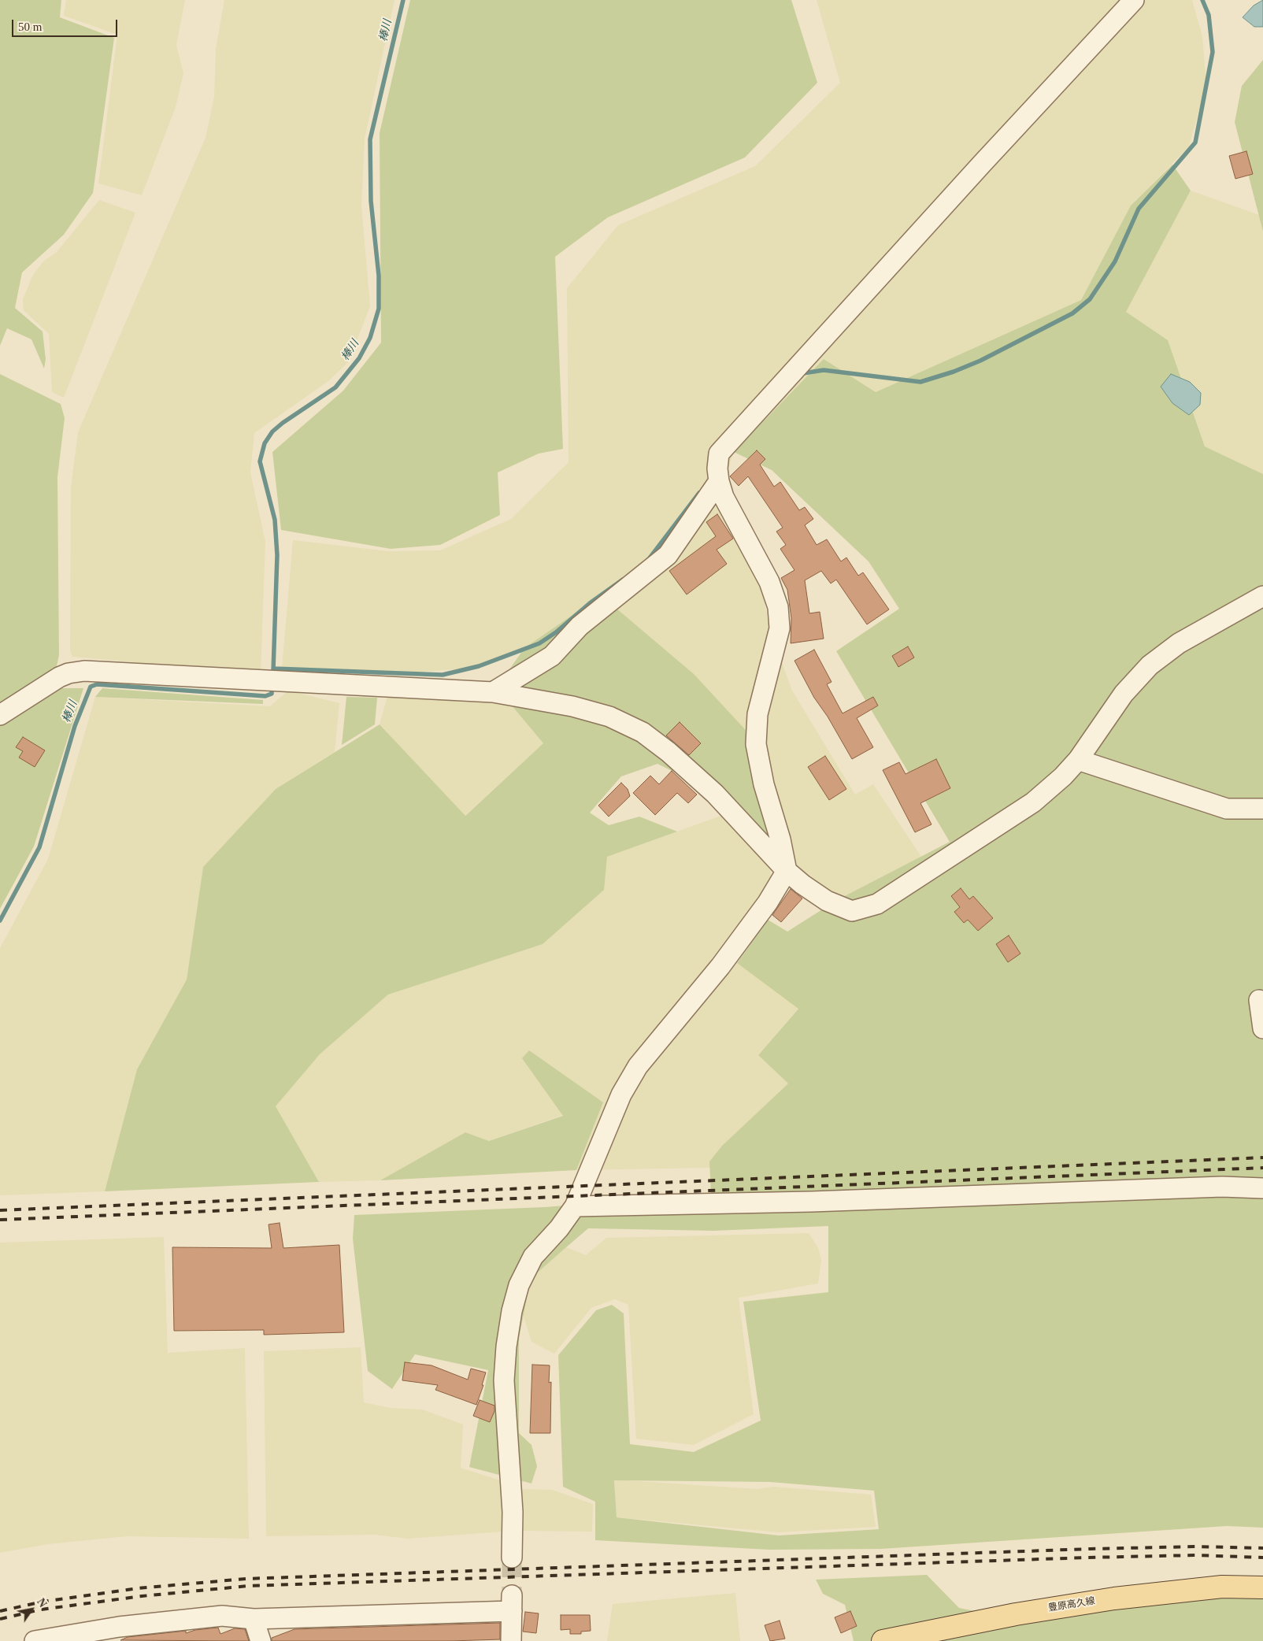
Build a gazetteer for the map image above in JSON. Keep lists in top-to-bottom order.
{
  "streets": {
    "main road": ["豊原高久線"]
  },
  "water": ["棒川"],
  "scale_bar": "50 m",
  "north": "top right"
}
